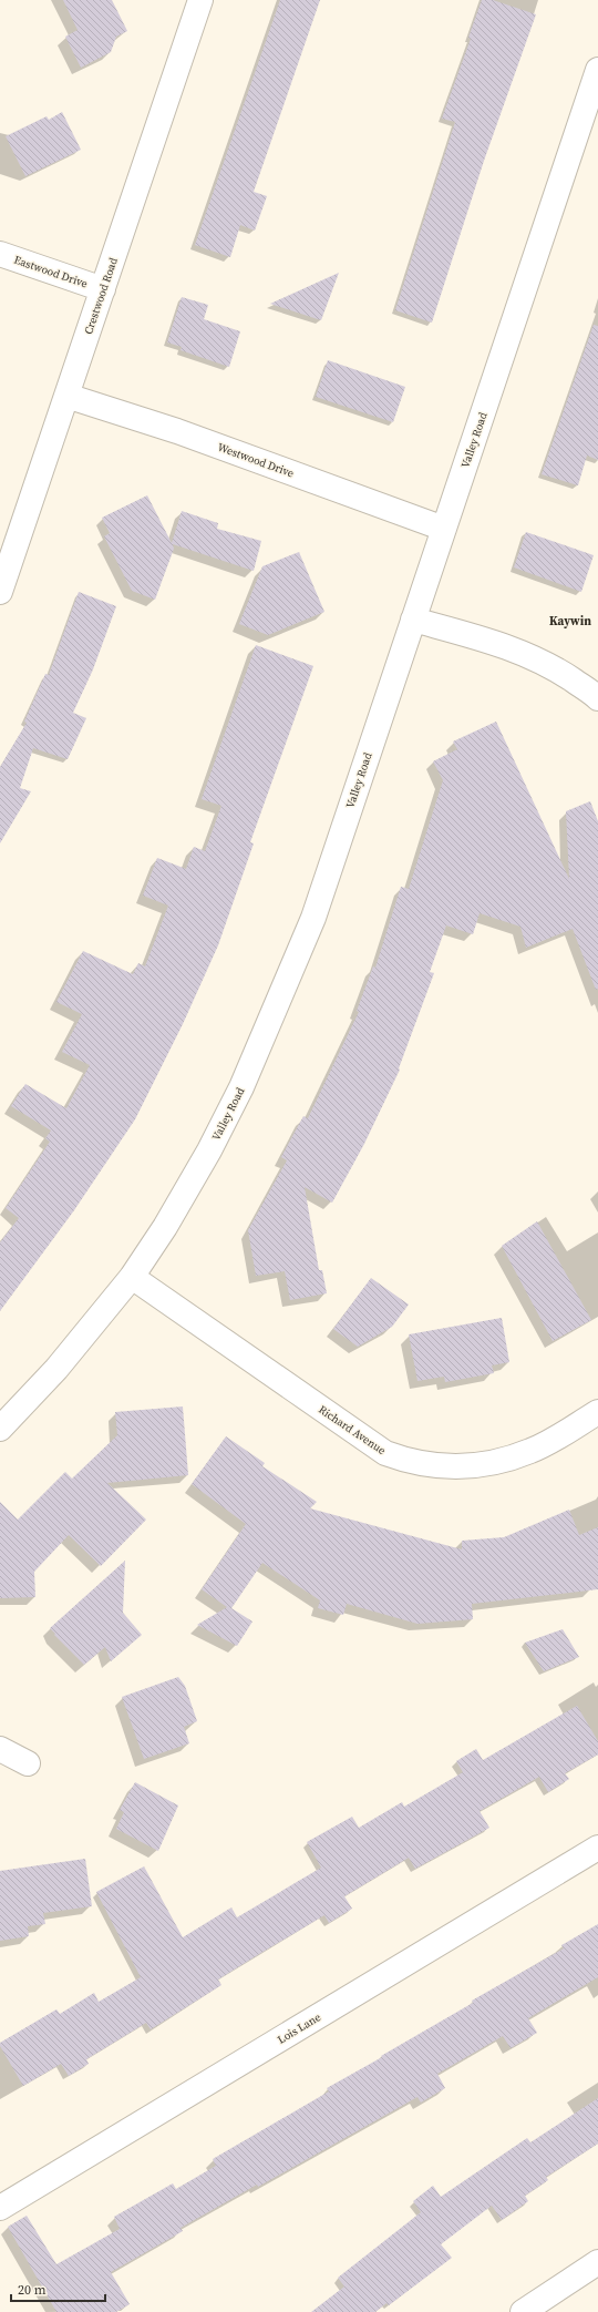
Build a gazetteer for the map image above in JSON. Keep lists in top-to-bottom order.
{
  "streets": {
    "street": [
      "Eastwood Drive",
      "Crestwood Road",
      "Valley Road",
      "Westwood Drive",
      "Richard Avenue",
      "Lois Lane"
    ]
  },
  "crossings": [
    ["Eastwood Drive", "Crestwood Road"],
    ["Crestwood Road", "Westwood Drive"],
    ["Valley Road", "Westwood Drive"],
    ["Valley Road", "Richard Avenue"]
  ],
  "districts": ["Kaywin"],
  "scale_bar": "20 m"
}
